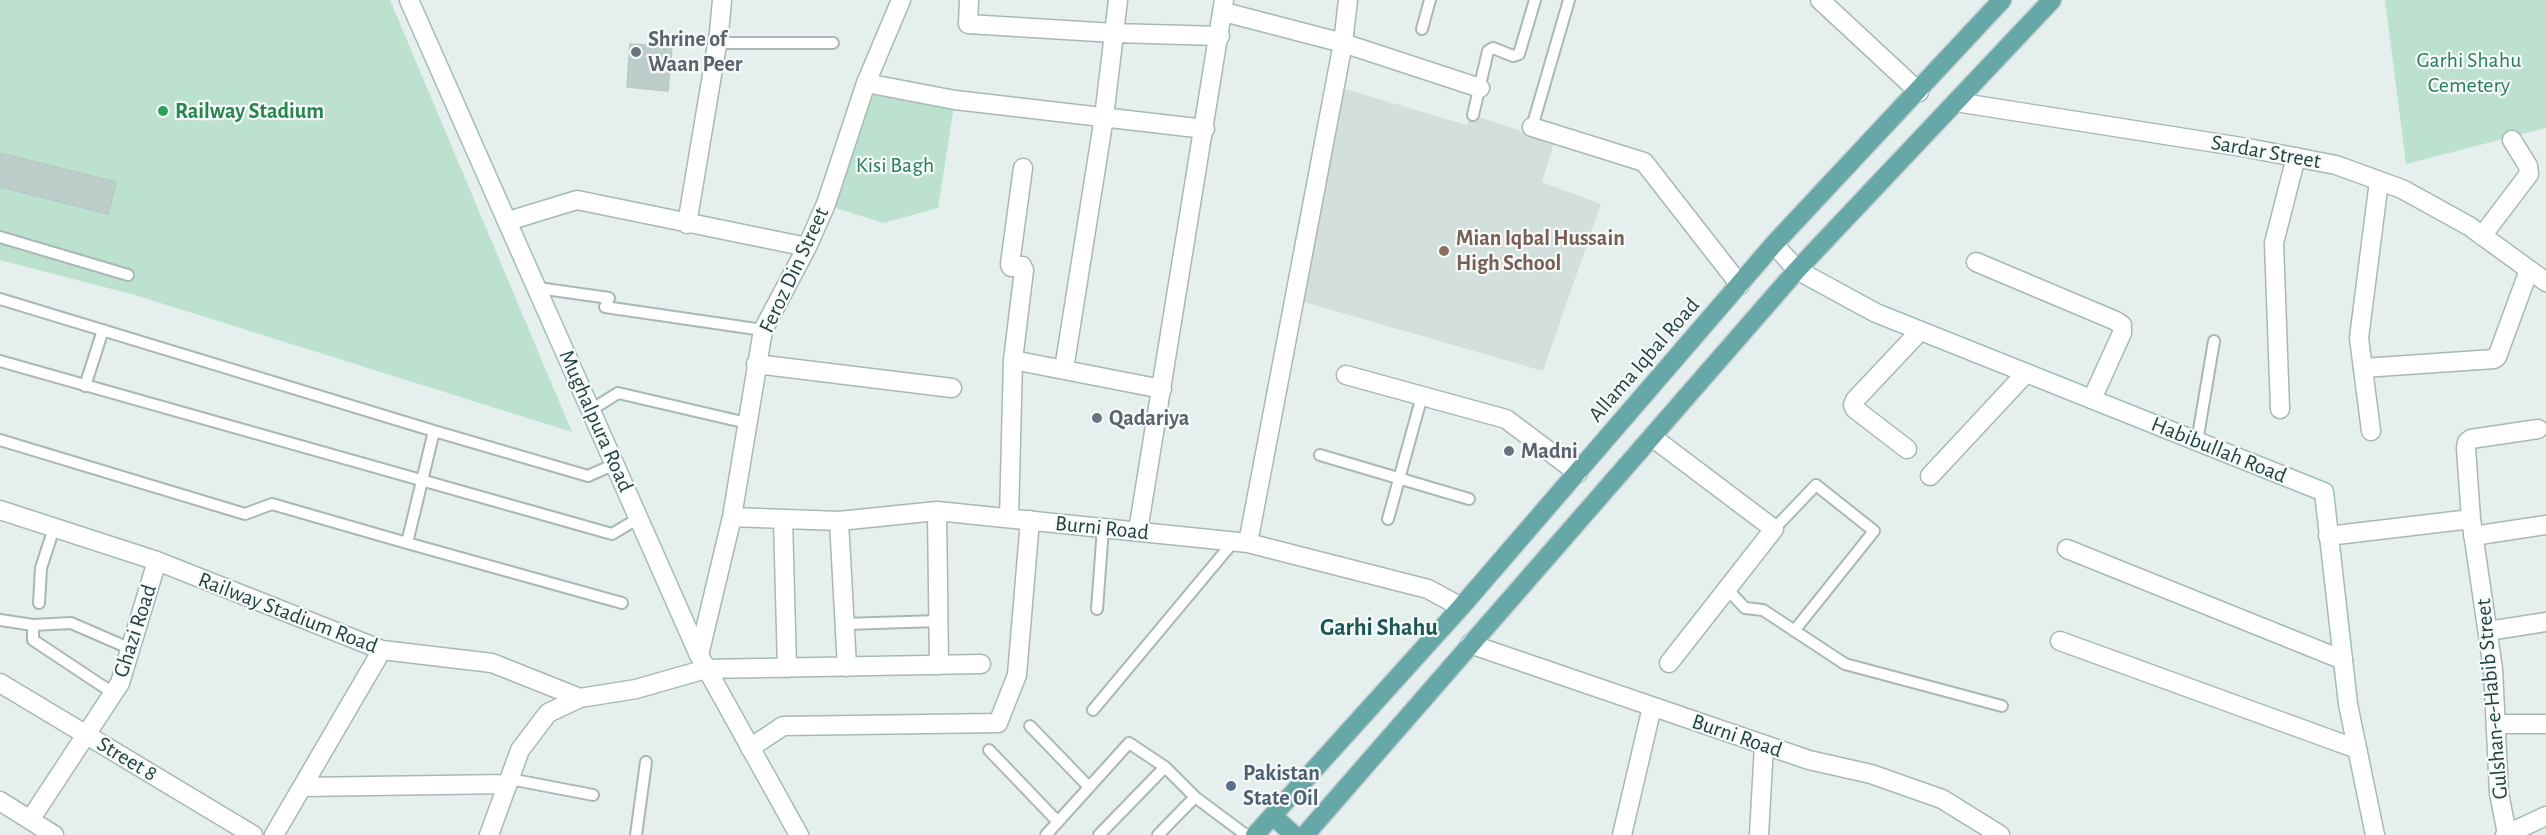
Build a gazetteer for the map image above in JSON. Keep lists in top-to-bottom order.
{
  "streets": {
    "main road": ["Allama Iqbal Road"],
    "street": [
      "Sardar Street",
      "Feroz Din Street",
      "Mughalpura Road",
      "Habibullah Road",
      "Burni Road",
      "Railway Stadium Road",
      "Ghazi Road",
      "Gulshan-e-Habib Street",
      "Street 8"
    ]
  },
  "crossings": [
    ["Feroz Din Street", "Mughalpura Road"],
    ["Feroz Din Street", "Burni Road"],
    ["Allama Iqbal Road", "Habibullah Road"],
    ["Allama Iqbal Road", "Burni Road"],
    ["Railway Stadium Road", "Ghazi Road"],
    ["Ghazi Road", "Street 8"]
  ],
  "districts": ["Garhi Shahu"],
  "parks": ["Garhi Shahu Cemetery", "Kisi Bagh"],
  "places": [
    "Shrine of Waan Peer",
    "Railway Stadium",
    "Mian Iqbal Hussain High School",
    "Qadariya",
    "Madni",
    "Pakistan State Oil"
  ]
}
